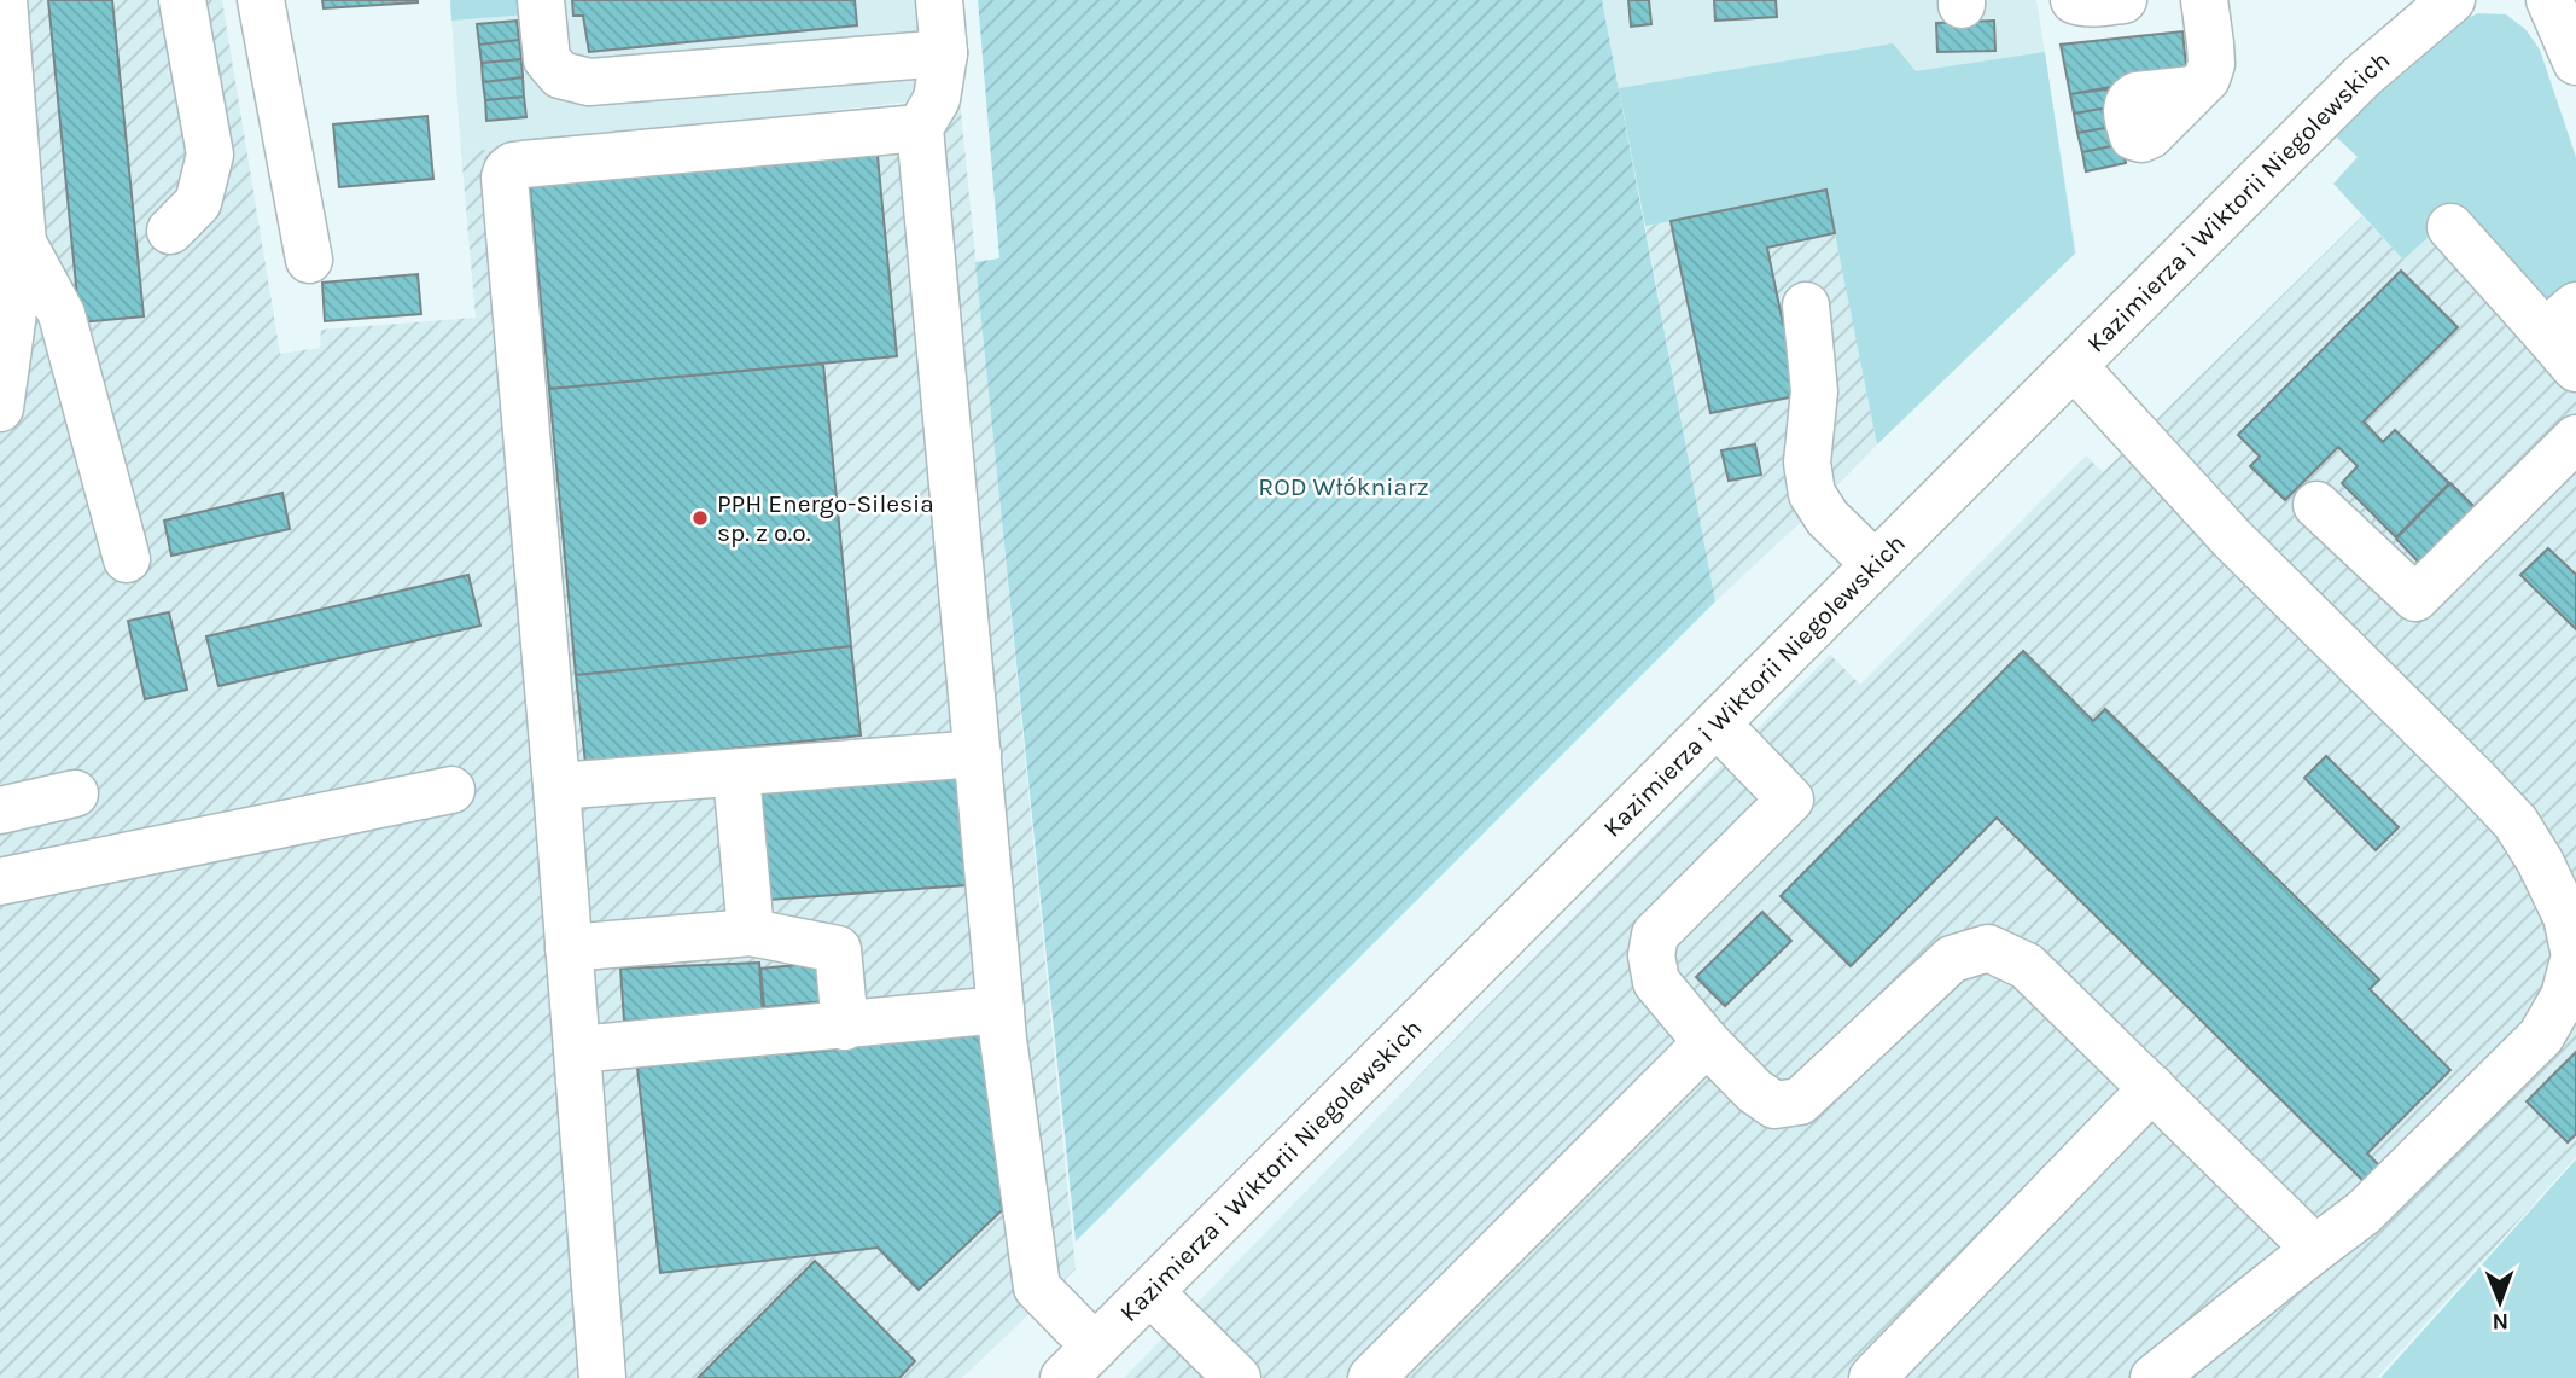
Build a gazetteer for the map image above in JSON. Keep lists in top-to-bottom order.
{
  "streets": {
    "street": ["Kazimierza i Wiktorii Niegolewskich"]
  },
  "parks": ["ROD Włókniarz"],
  "places": ["PPH Energo-Silesia sp. z o.o."],
  "north": "bottom"
}
